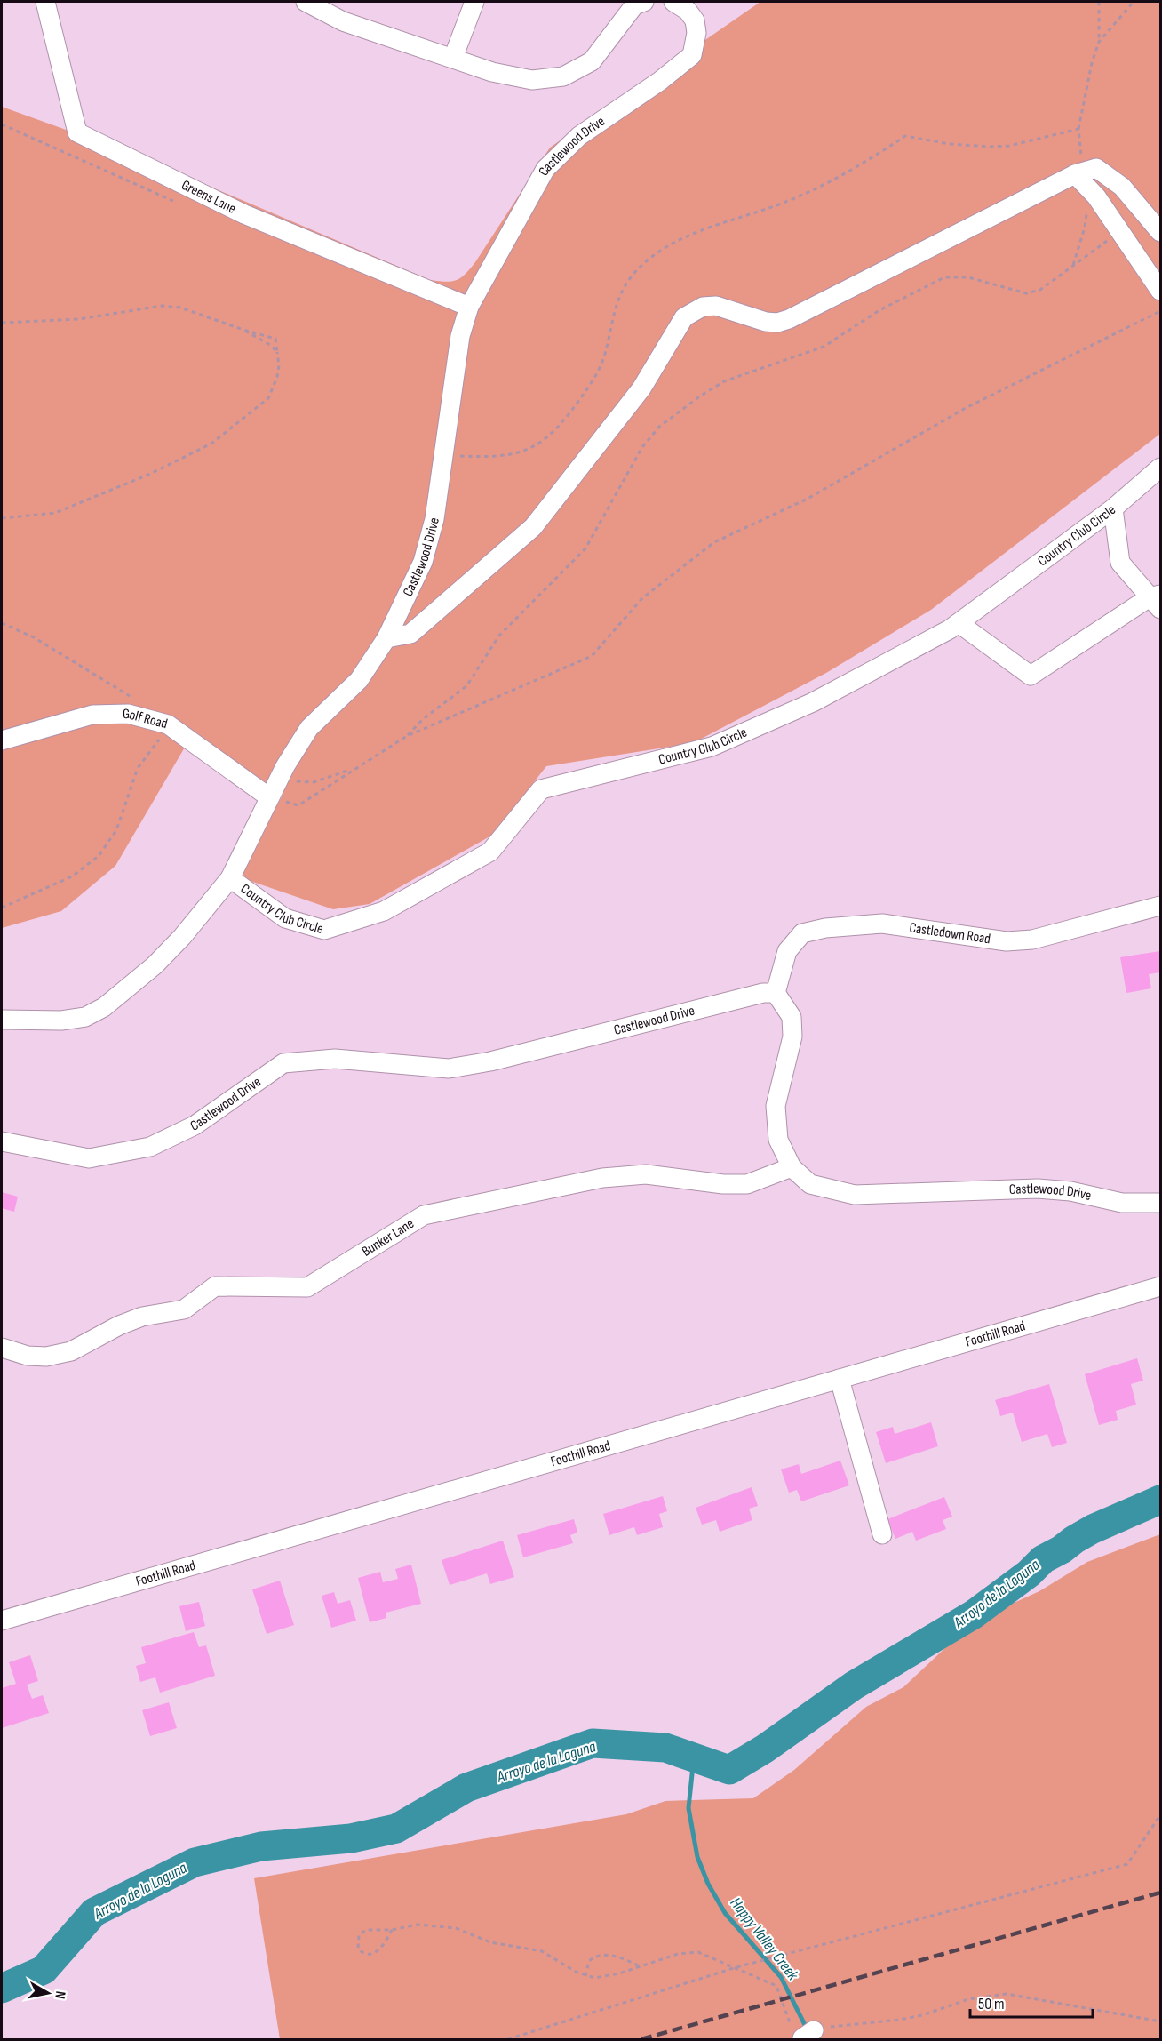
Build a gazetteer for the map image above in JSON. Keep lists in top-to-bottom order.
{
  "streets": {
    "street": [
      "Castlewood Drive",
      "Greens Lane",
      "Country Club Circle",
      "Golf Road",
      "Castledown Road",
      "Bunker Lane",
      "Foothill Road"
    ]
  },
  "crossings": [
    ["Castlewood Drive", "Greens Lane"],
    ["Castlewood Drive", "Country Club Circle"],
    ["Castlewood Drive", "Golf Road"],
    ["Castlewood Drive", "Castledown Road"],
    ["Castlewood Drive", "Bunker Lane"]
  ],
  "water": ["Arroyo de la Laguna", "Happy Valley Creek"],
  "scale_bar": "50 m",
  "north": "right"
}
